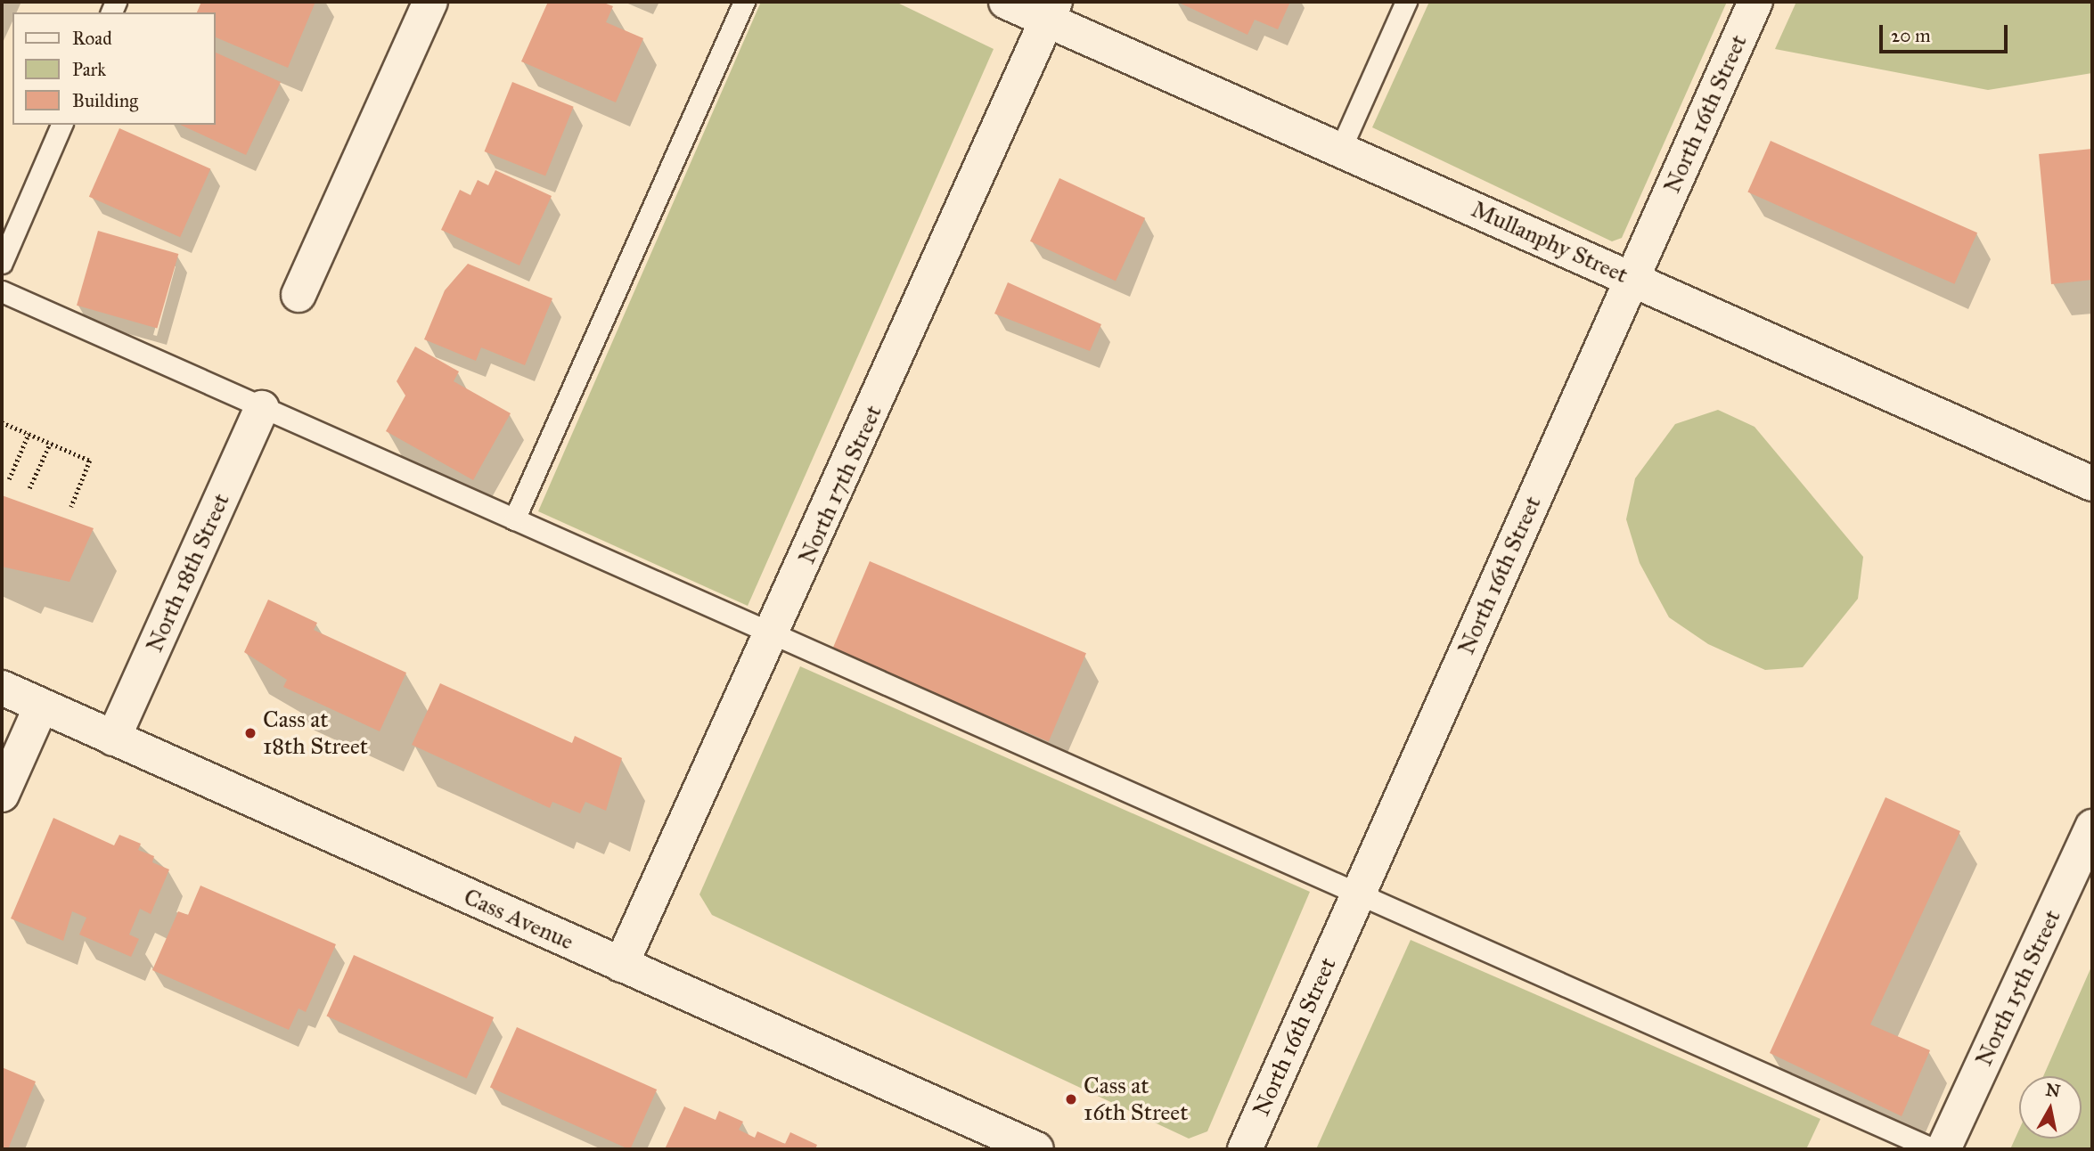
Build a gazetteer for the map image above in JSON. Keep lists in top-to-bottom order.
{
  "streets": {
    "street": [
      "North 16th Street",
      "Mullanphy Street",
      "North 17th Street",
      "North 18th Street",
      "Cass Avenue",
      "North 15th Street"
    ]
  },
  "crossings": [
    ["North 16th Street", "Mullanphy Street"],
    ["Mullanphy Street", "North 17th Street"],
    ["North 17th Street", "Cass Avenue"],
    ["North 18th Street", "Cass Avenue"]
  ],
  "places": ["Cass at 18th Street", "Cass at 16th Street"],
  "legend": ["Road", "Park", "Building"],
  "scale_bar": "20 m",
  "north": "top"
}
